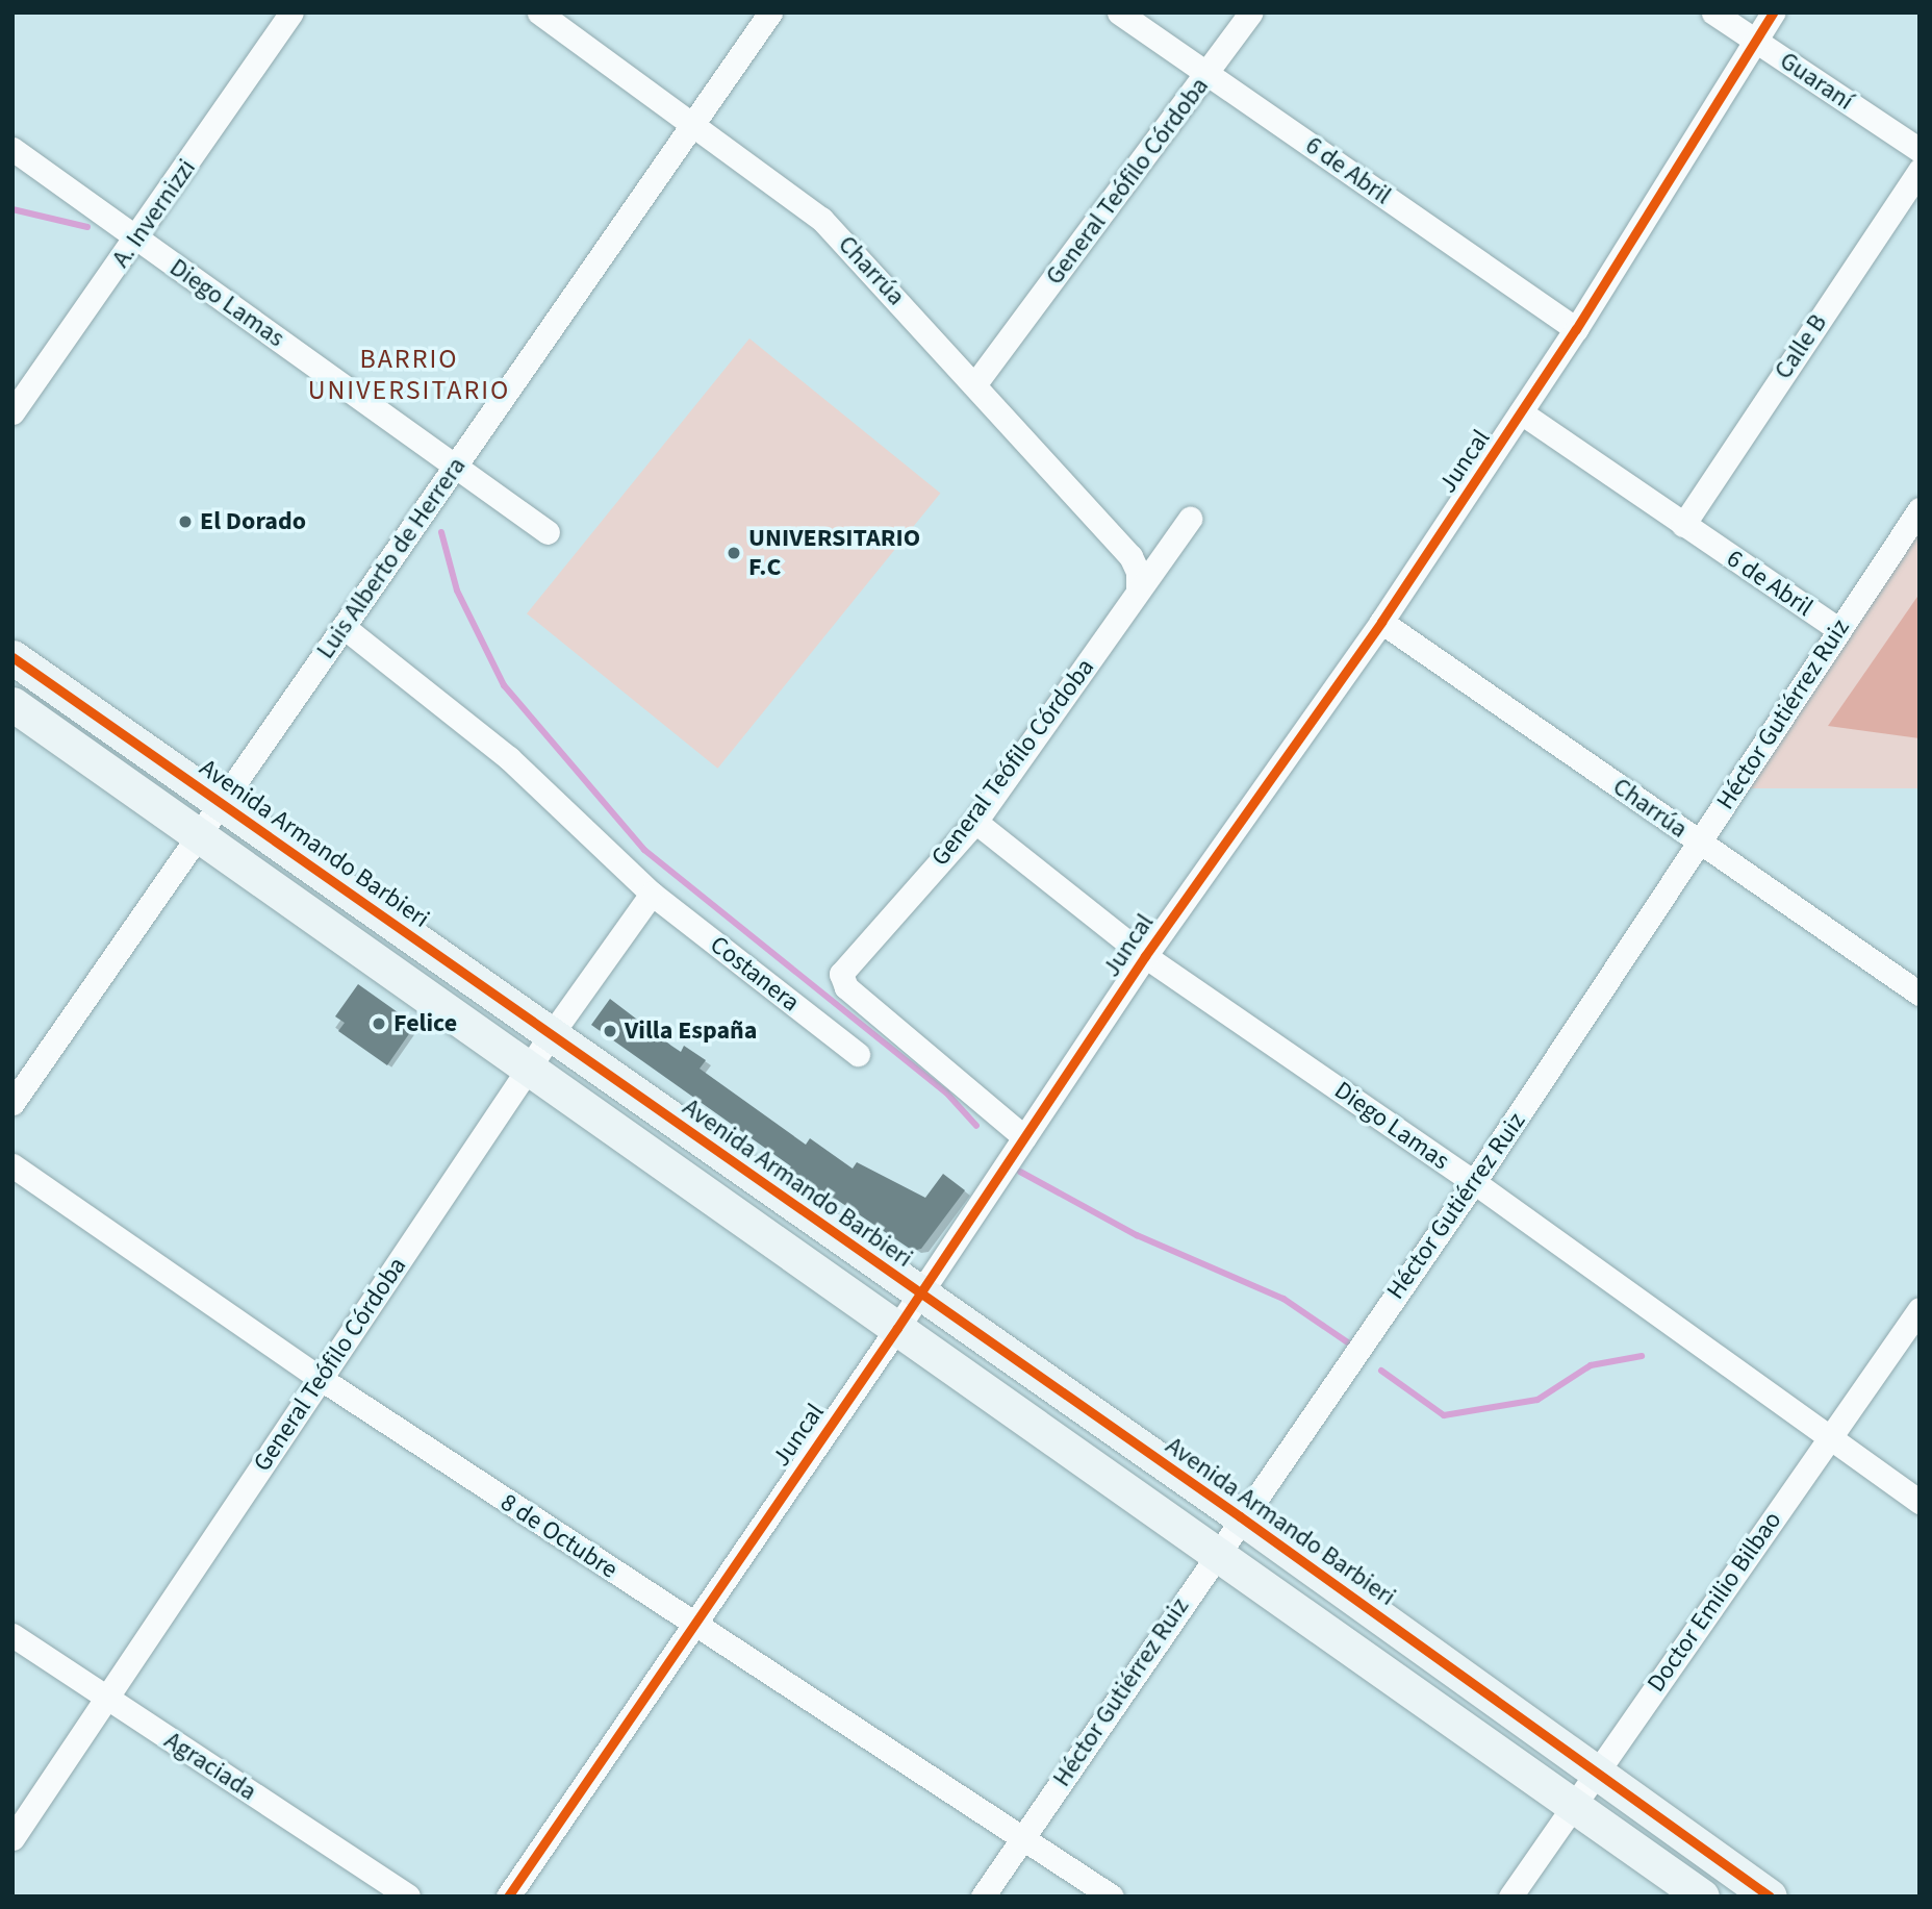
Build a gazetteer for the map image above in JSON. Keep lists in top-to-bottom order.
{
  "streets": {
    "street": [
      "Guaraní",
      "6 de Abril",
      "General Teófilo Córdoba",
      "A. Invernizzi",
      "Charrúa",
      "Diego Lamas",
      "Calle B",
      "Juncal",
      "Luis Alberto de Herrera",
      "Héctor Gutiérrez Ruiz",
      "Avenida Armando Barbieri",
      "Costanera",
      "8 de Octubre",
      "Doctor Emilio Bilbao",
      "Agraciada"
    ]
  },
  "crossings": [
    ["Guaraní", "Juncal"],
    ["6 de Abril", "General Teófilo Córdoba"],
    ["6 de Abril", "Calle B"],
    ["6 de Abril", "Juncal"],
    ["6 de Abril", "Héctor Gutiérrez Ruiz"],
    ["General Teófilo Córdoba", "Charrúa"],
    ["General Teófilo Córdoba", "Diego Lamas"],
    ["General Teófilo Córdoba", "Juncal"],
    ["General Teófilo Córdoba", "Avenida Armando Barbieri"],
    ["General Teófilo Córdoba", "Costanera"],
    ["General Teófilo Córdoba", "8 de Octubre"],
    ["General Teófilo Córdoba", "Agraciada"],
    ["A. Invernizzi", "Diego Lamas"],
    ["Charrúa", "Juncal"],
    ["Charrúa", "Luis Alberto de Herrera"],
    ["Charrúa", "Héctor Gutiérrez Ruiz"],
    ["Diego Lamas", "Juncal"],
    ["Diego Lamas", "Luis Alberto de Herrera"],
    ["Diego Lamas", "Héctor Gutiérrez Ruiz"],
    ["Diego Lamas", "Doctor Emilio Bilbao"],
    ["Juncal", "Avenida Armando Barbieri"],
    ["Juncal", "8 de Octubre"],
    ["Luis Alberto de Herrera", "Avenida Armando Barbieri"],
    ["Luis Alberto de Herrera", "Costanera"],
    ["Héctor Gutiérrez Ruiz", "Avenida Armando Barbieri"],
    ["Héctor Gutiérrez Ruiz", "8 de Octubre"],
    ["Avenida Armando Barbieri", "Doctor Emilio Bilbao"]
  ],
  "districts": ["BARRIO UNIVERSITARIO"],
  "places": [
    "El Dorado",
    "UNIVERSITARIO F.C",
    "Felice",
    "Villa España"
  ]
}
